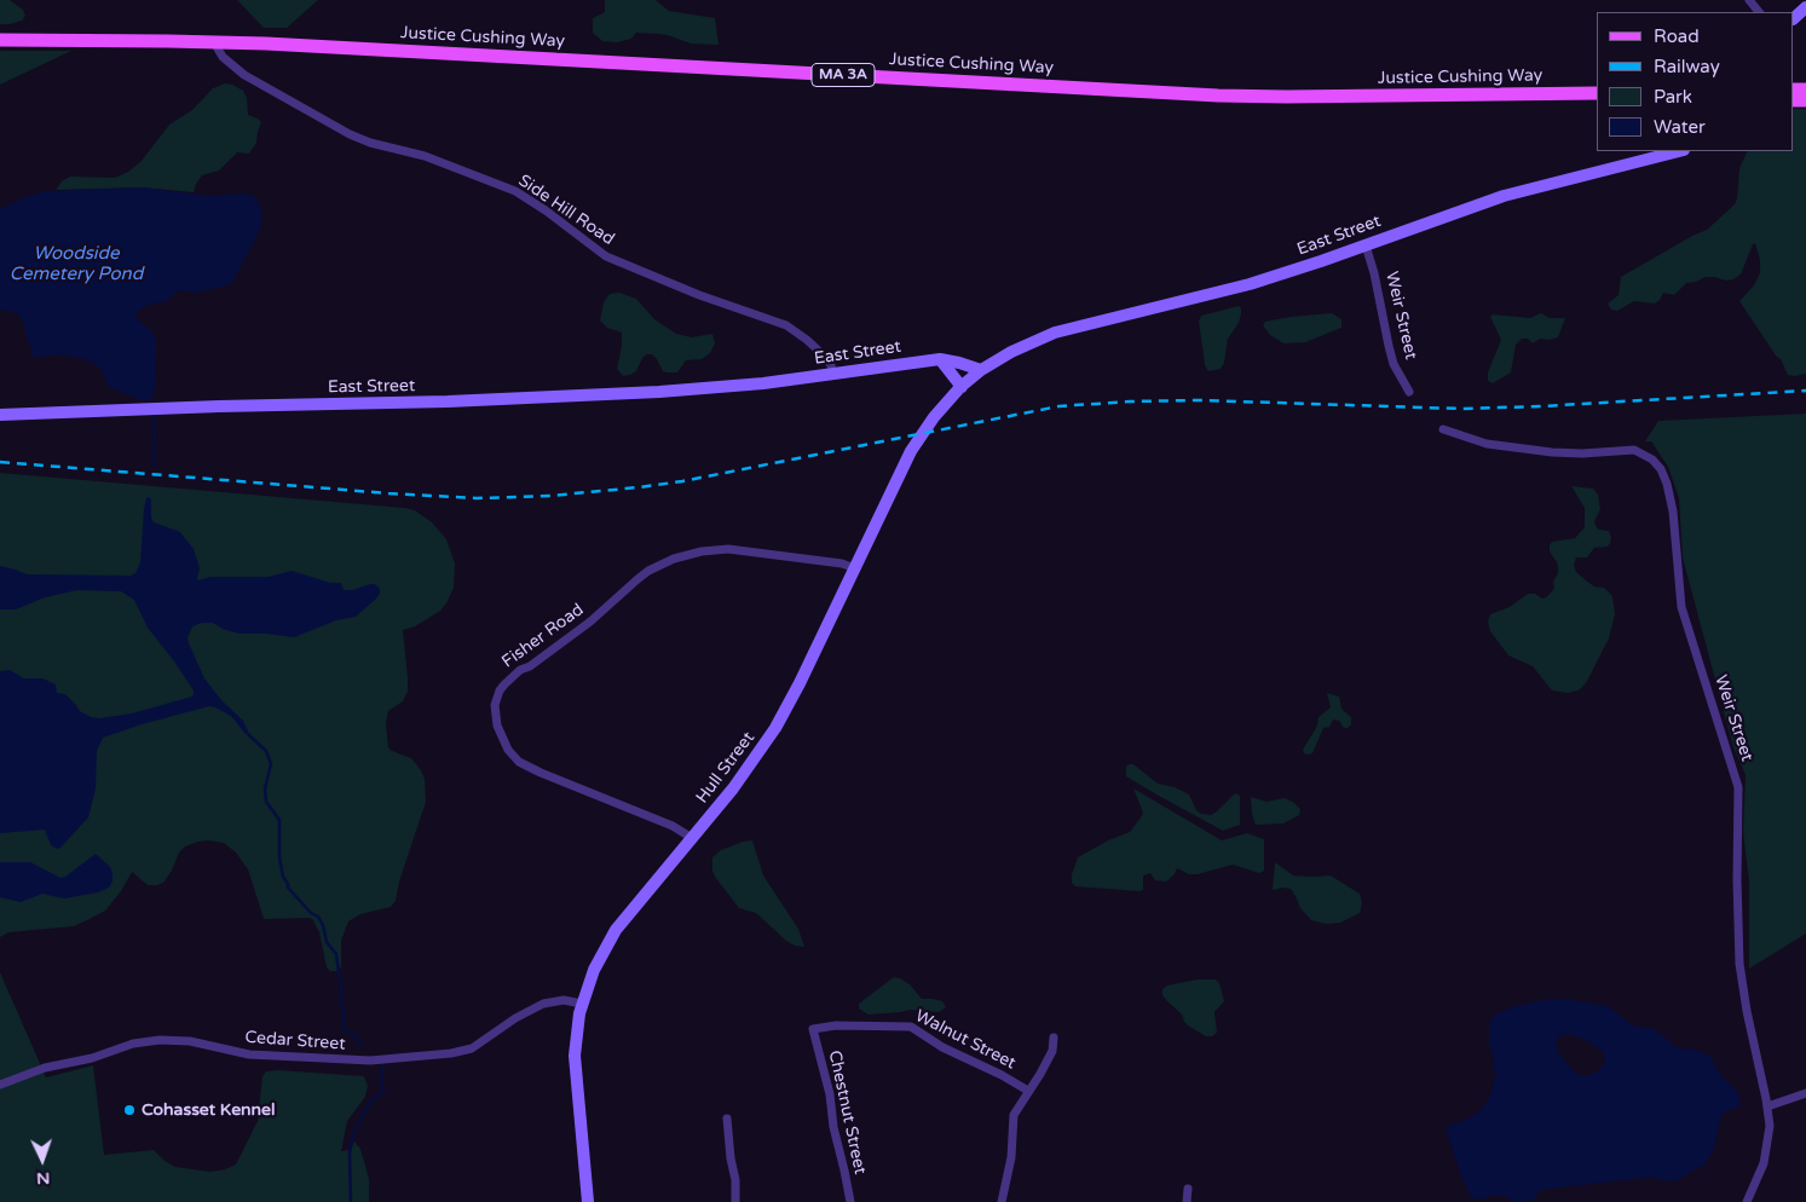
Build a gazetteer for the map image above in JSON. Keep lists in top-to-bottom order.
{
  "streets": {
    "main road": [
      "Justice Cushing Way",
      "MA 3A",
      "East Street",
      "Hull Street"
    ],
    "street": [
      "Side Hill Road",
      "Weir Street",
      "Fisher Road",
      "Walnut Street",
      "Cedar Street",
      "Chestnut Street"
    ]
  },
  "crossings": [
    ["Justice Cushing Way", "Side Hill Road"],
    ["Side Hill Road", "East Street"],
    ["East Street", "Weir Street"],
    ["East Street", "Hull Street"],
    ["Fisher Road", "Hull Street"],
    ["Hull Street", "Cedar Street"],
    ["Walnut Street", "Chestnut Street"]
  ],
  "water": ["Woodside Cemetery Pond"],
  "places": ["Cohasset Kennel"],
  "legend": [
    "Road",
    "Railway",
    "Park",
    "Water"
  ],
  "north": "bottom"
}
